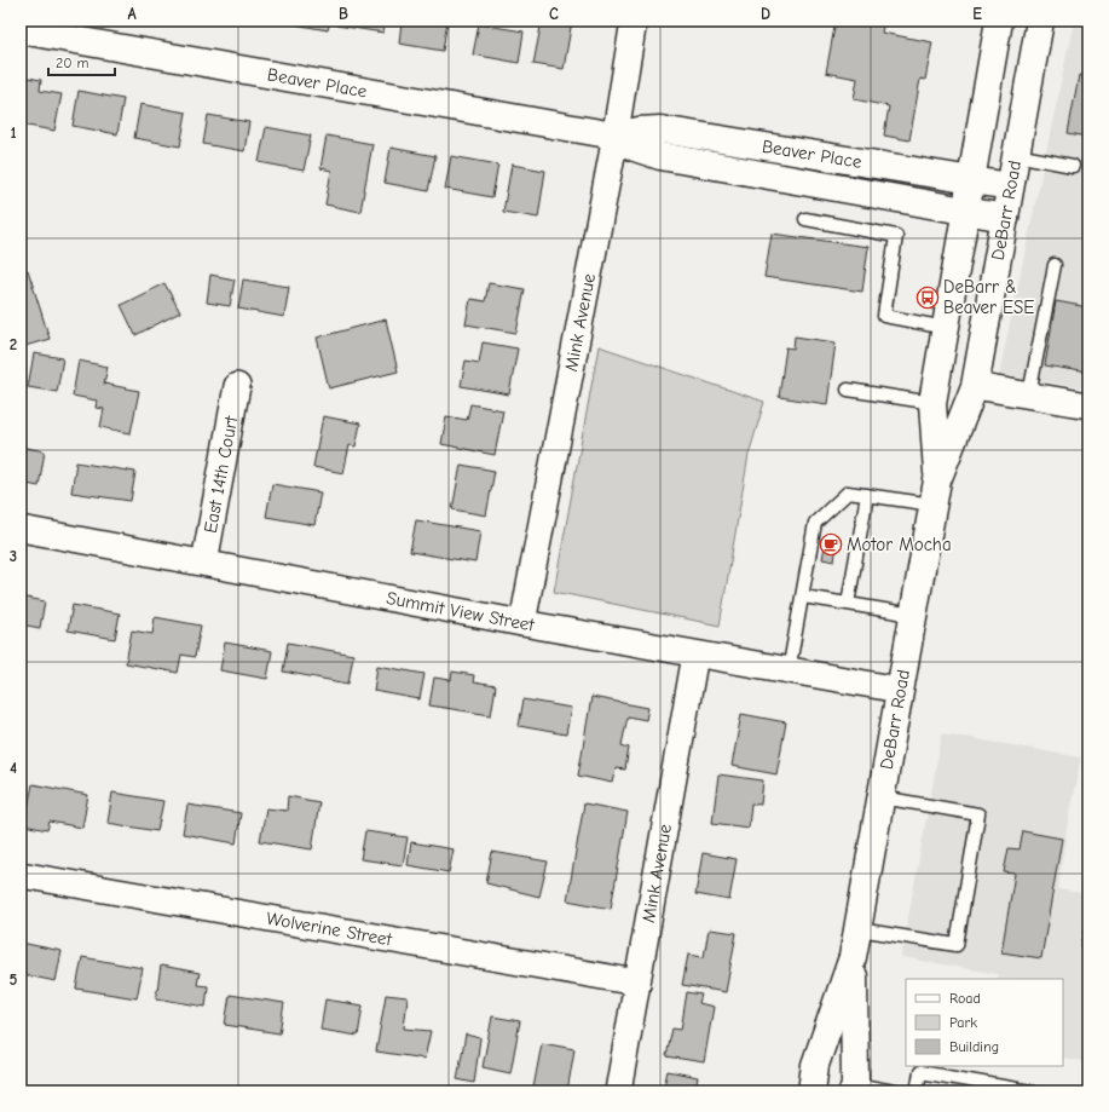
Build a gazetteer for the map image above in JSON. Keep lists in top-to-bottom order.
{
  "streets": {
    "main road": ["Beaver Place", "DeBarr Road"],
    "street": [
      "Mink Avenue",
      "East 14th Court",
      "Summit View Street",
      "Wolverine Street"
    ]
  },
  "crossings": [
    ["Beaver Place", "DeBarr Road"],
    ["Beaver Place", "Mink Avenue"],
    ["DeBarr Road", "Summit View Street"],
    ["Mink Avenue", "Summit View Street"],
    ["Mink Avenue", "Wolverine Street"],
    ["East 14th Court", "Summit View Street"]
  ],
  "places": {
    "bus stop": ["DeBarr & Beaver ESE"],
    "cafe": ["Motor Mocha"]
  },
  "legend": ["Road", "Park", "Building"],
  "scale_bar": "20 m",
  "grid": {
    "columns": [
      "A",
      "B",
      "C",
      "D",
      "E"
    ],
    "rows": [
      "1",
      "2",
      "3",
      "4",
      "5"
    ]
  }
}
